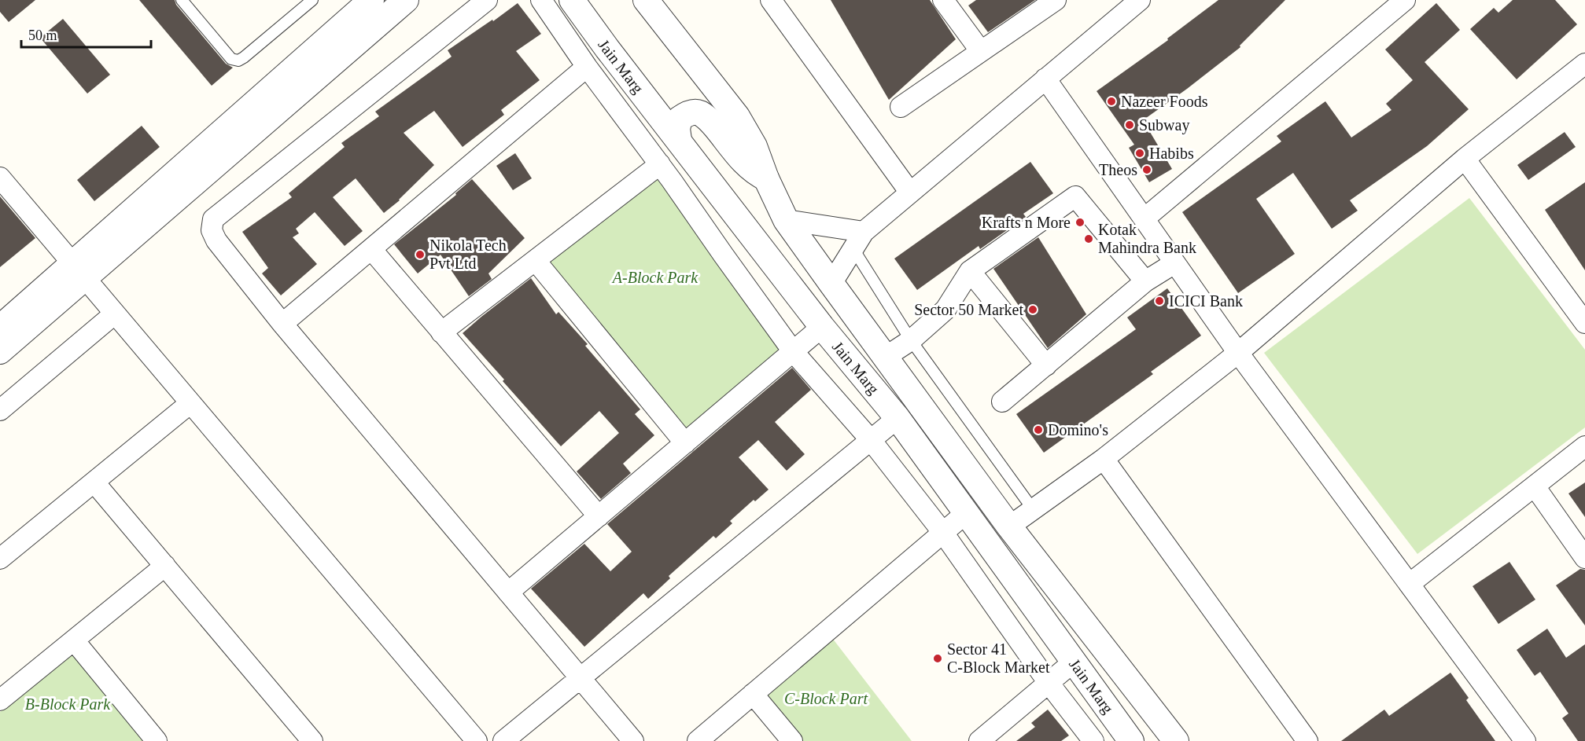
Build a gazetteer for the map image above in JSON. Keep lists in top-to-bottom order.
{
  "streets": {
    "street": ["Jain Marg"]
  },
  "parks": ["A-Block Park", "C-Block Part", "B-Block Park"],
  "places": [
    "Nazeer Foods",
    "Subway",
    "Habibs",
    "Theos",
    "Krafts n More",
    "Kotak Mahindra Bank",
    "Nikola Tech Pvt Ltd",
    "ICICI Bank",
    "Sector 50 Market",
    "Domino's",
    "Sector 41 C-Block Market"
  ],
  "scale_bar": "50 m"
}
